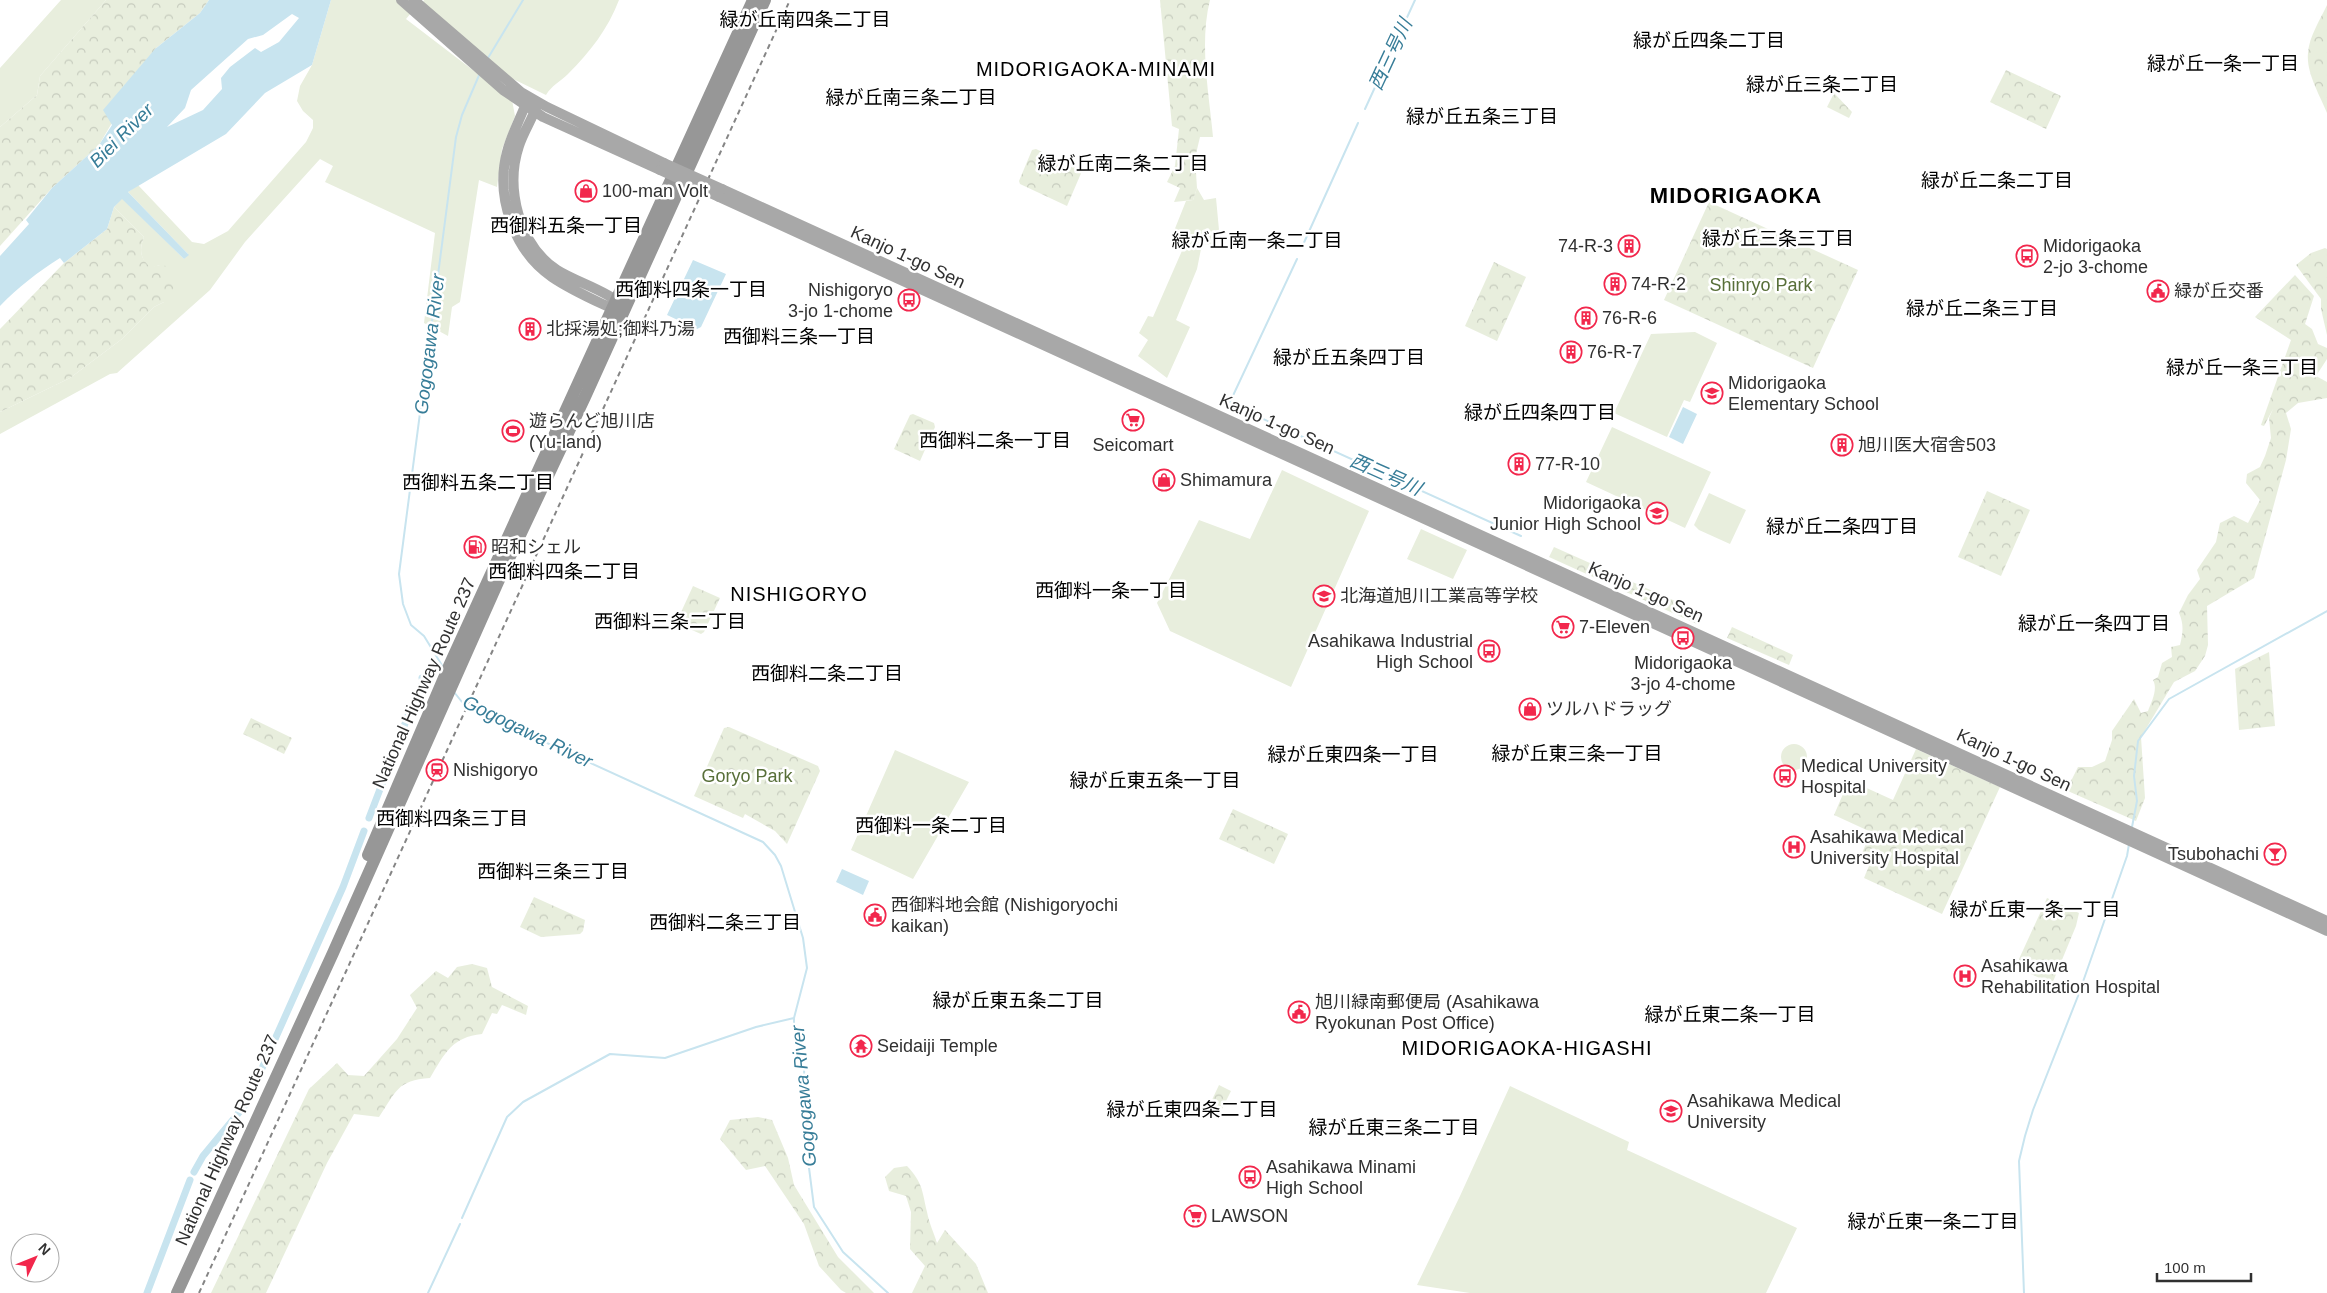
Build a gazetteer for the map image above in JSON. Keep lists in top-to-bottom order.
{
  "streets": {
    "highway": ["National Highway Route 237"],
    "main road": ["Kanjo 1-go Sen"]
  },
  "districts": [
    "緑が丘南四条二丁目",
    "緑が丘四条二丁目",
    "緑が丘一条一丁目",
    "MIDORIGAOKA-MINAMI",
    "緑が丘三条二丁目",
    "緑が丘南三条二丁目",
    "緑が丘五条三丁目",
    "緑が丘南二条二丁目",
    "緑が丘二条二丁目",
    "MIDORIGAOKA",
    "西御料五条一丁目",
    "緑が丘三条三丁目",
    "緑が丘南一条二丁目",
    "西御料四条一丁目",
    "緑が丘二条三丁目",
    "西御料三条一丁目",
    "緑が丘五条四丁目",
    "緑が丘一条三丁目",
    "緑が丘四条四丁目",
    "西御料二条一丁目",
    "西御料五条二丁目",
    "緑が丘二条四丁目",
    "西御料四条二丁目",
    "西御料一条一丁目",
    "NISHIGORYO",
    "西御料三条二丁目",
    "緑が丘一条四丁目",
    "西御料二条二丁目",
    "緑が丘東三条一丁目",
    "緑が丘東四条一丁目",
    "緑が丘東五条一丁目",
    "西御料四条三丁目",
    "西御料一条二丁目",
    "西御料三条三丁目",
    "緑が丘東一条一丁目",
    "西御料二条三丁目",
    "緑が丘東五条二丁目",
    "緑が丘東二条一丁目",
    "MIDORIGAOKA-HIGASHI",
    "緑が丘東四条二丁目",
    "緑が丘東三条二丁目",
    "緑が丘東一条二丁目"
  ],
  "water": ["西三号川", "Biei River", "Gogogawa River"],
  "parks": ["Shinryo Park", "Goryo Park"],
  "places": {
    "shop": ["100-man Volt", "Shimamura", "ツルハドラッグ"],
    "building": [
      "74-R-3",
      "74-R-2",
      "76-R-6",
      "北採湯処;御料乃湯",
      "76-R-7",
      "旭川医大宿舎503",
      "77-R-10"
    ],
    "bus stop": [
      "Midorigaoka 2-jo 3-chome",
      "Nishigoryo 3-jo 1-chome",
      "Midorigaoka 3-jo 4-chome",
      "Asahikawa Industrial High School",
      "Medical University Hospital",
      "Asahikawa Minami High School"
    ],
    "public building": ["緑が丘交番", "西御料地会館 (Nishigoryochi kaikan)", "旭川緑南郵便局 (Asahikawa Ryokunan Post Office)"],
    "school or university": [
      "Midorigaoka Elementary School",
      "Midorigaoka Junior High School",
      "北海道旭川工業高等学校",
      "Asahikawa Medical University"
    ],
    "supermarket": ["Seicomart", "7-Eleven", "LAWSON"],
    "sports": ["遊らんど旭川店 (Yu-land)"],
    "fuel station": ["昭和シェル"],
    "station": ["Nishigoryo"],
    "hospital": ["Asahikawa Medical University Hospital", "Asahikawa Rehabilitation Hospital"],
    "bar": ["Tsubohachi"],
    "temple": ["Seidaiji Temple"]
  },
  "scale_bar": "100 m",
  "north": "top right"
}
